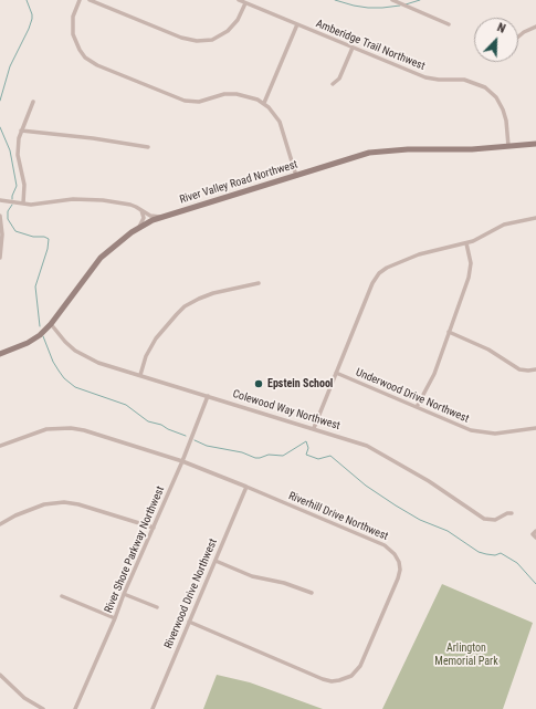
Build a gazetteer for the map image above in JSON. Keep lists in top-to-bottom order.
{
  "streets": {
    "street": [
      "Amberidge Trail Northwest",
      "River Valley Road Northwest",
      "Underwood Drive Northwest",
      "Colewood Way Northwest",
      "Riverhill Drive Northwest",
      "River Shore Parkway Northwest",
      "Riverwood Drive Northwest"
    ]
  },
  "crossings": [
    ["Amberidge Trail Northwest", "River Valley Road Northwest"],
    ["River Valley Road Northwest", "Colewood Way Northwest"],
    ["Colewood Way Northwest", "River Shore Parkway Northwest"],
    ["Riverhill Drive Northwest", "River Shore Parkway Northwest"],
    ["Riverhill Drive Northwest", "Riverwood Drive Northwest"]
  ],
  "parks": ["Arlington Memorial Park"],
  "places": ["Epstein School"],
  "north": "top right"
}
